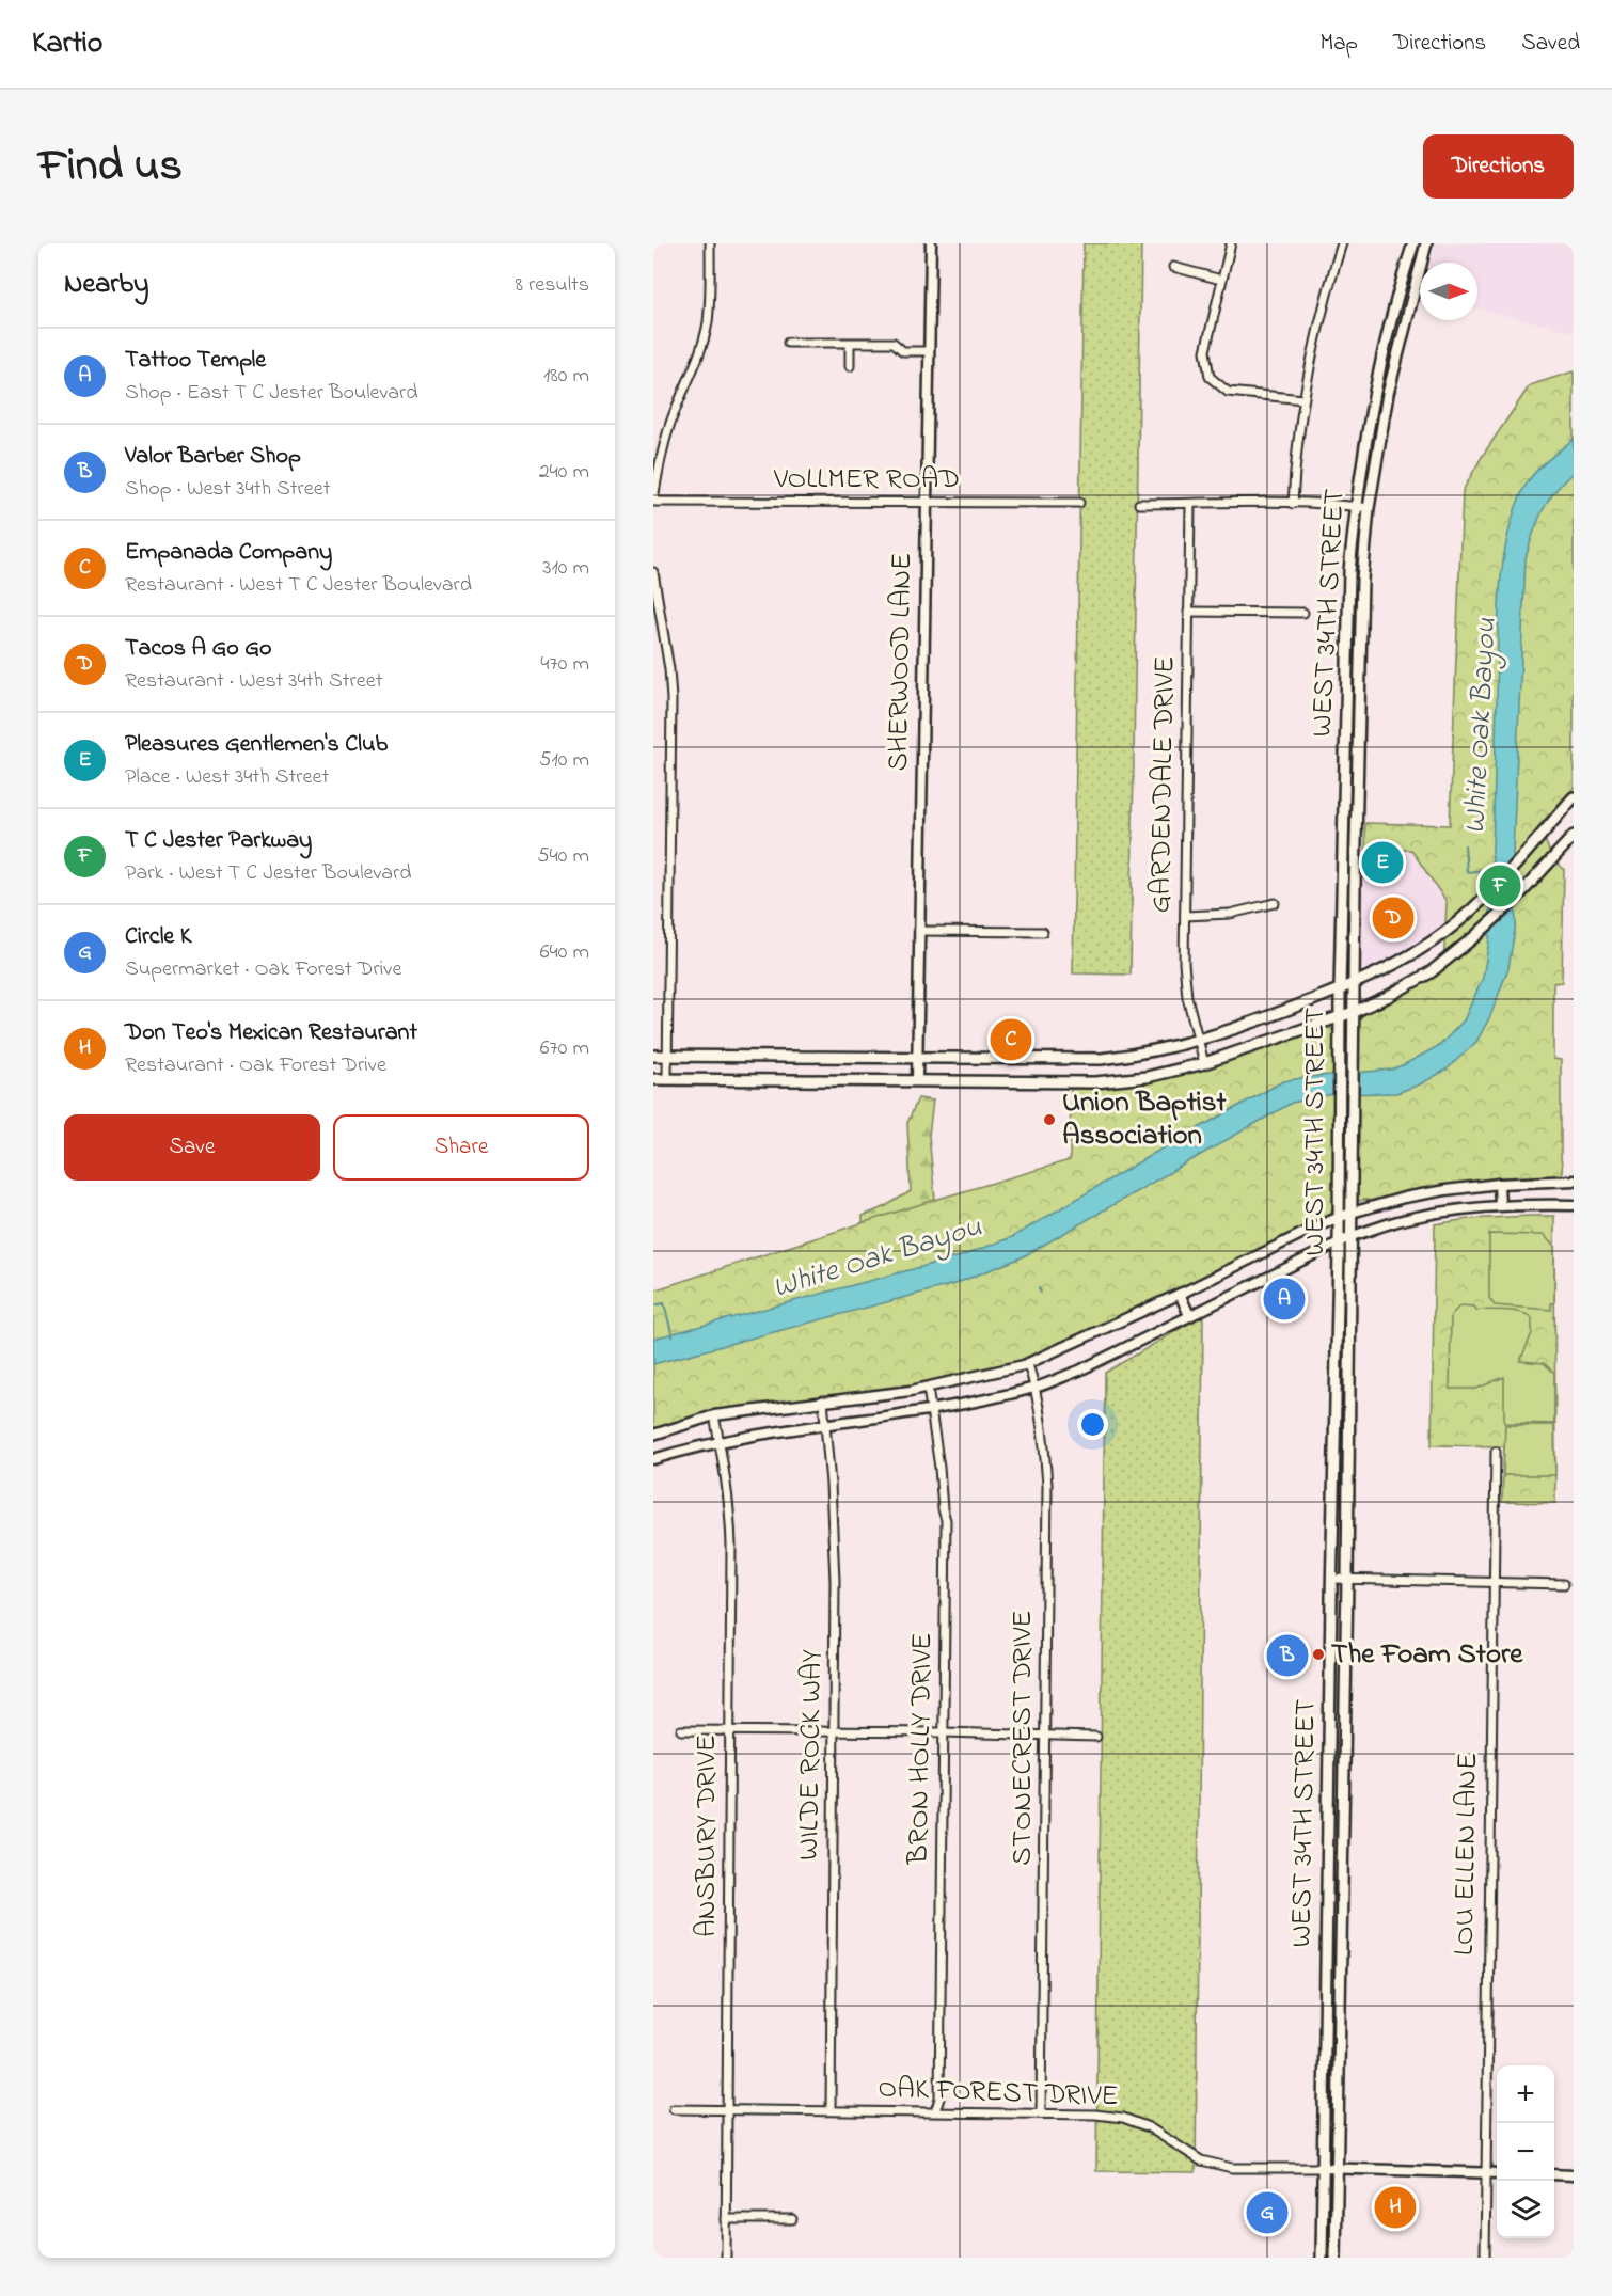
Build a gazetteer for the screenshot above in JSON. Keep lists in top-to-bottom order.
{
  "streets": {
    "main road": ["WEST 34TH STREET"],
    "street": [
      "VOLLMER ROAD",
      "SHERWOOD LANE",
      "GARDENDALE DRIVE",
      "STONECREST DRIVE",
      "BRON HOLLY DRIVE",
      "WILDE ROCK WAY",
      "ANSBURY DRIVE",
      "LOU ELLEN LANE",
      "OAK FOREST DRIVE"
    ]
  },
  "crossings": [
    ["VOLLMER ROAD", "SHERWOOD LANE"],
    ["WEST 34TH STREET", "OAK FOREST DRIVE"],
    ["STONECREST DRIVE", "OAK FOREST DRIVE"],
    ["BRON HOLLY DRIVE", "OAK FOREST DRIVE"],
    ["WILDE ROCK WAY", "OAK FOREST DRIVE"],
    ["ANSBURY DRIVE", "OAK FOREST DRIVE"],
    ["LOU ELLEN LANE", "OAK FOREST DRIVE"]
  ],
  "water": ["White Oak Bayou"],
  "places": ["Union Baptist Association", "The Foam Store"],
  "north": "right",
  "page": {
    "header": "Kartio",
    "nav": ["Map", "Directions", "Saved"],
    "title": "Find us",
    "buttons": [
      "Directions",
      ["Save", "Share"]
    ],
    "heading": ["Nearby", "8 results"],
    "list": [
      {
        "mark": "A",
        "name": "Tattoo Temple",
        "note": "Shop · East T C Jester Boulevard",
        "value": "180 m"
      },
      {
        "mark": "B",
        "name": "Valor Barber Shop",
        "note": "Shop · West 34th Street",
        "value": "240 m"
      },
      {
        "mark": "C",
        "name": "Empanada Company",
        "note": "Restaurant · West T C Jester Boulevard",
        "value": "310 m"
      },
      {
        "mark": "D",
        "name": "Tacos A Go Go",
        "note": "Restaurant · West 34th Street",
        "value": "470 m"
      },
      {
        "mark": "E",
        "name": "Pleasures Gentlemen's Club",
        "note": "Place · West 34th Street",
        "value": "510 m"
      },
      {
        "mark": "F",
        "name": "T C Jester Parkway",
        "note": "Park · West T C Jester Boulevard",
        "value": "540 m"
      },
      {
        "mark": "G",
        "name": "Circle K",
        "note": "Supermarket · Oak Forest Drive",
        "value": "640 m"
      },
      {
        "mark": "H",
        "name": "Don Teo's Mexican Restaurant",
        "note": "Restaurant · Oak Forest Drive",
        "value": "670 m"
      }
    ],
    "pins": [
      "E",
      "F",
      "D",
      "C",
      "A",
      "B",
      "H",
      "G"
    ],
    "map_buttons": ["+", "−"]
  }
}
